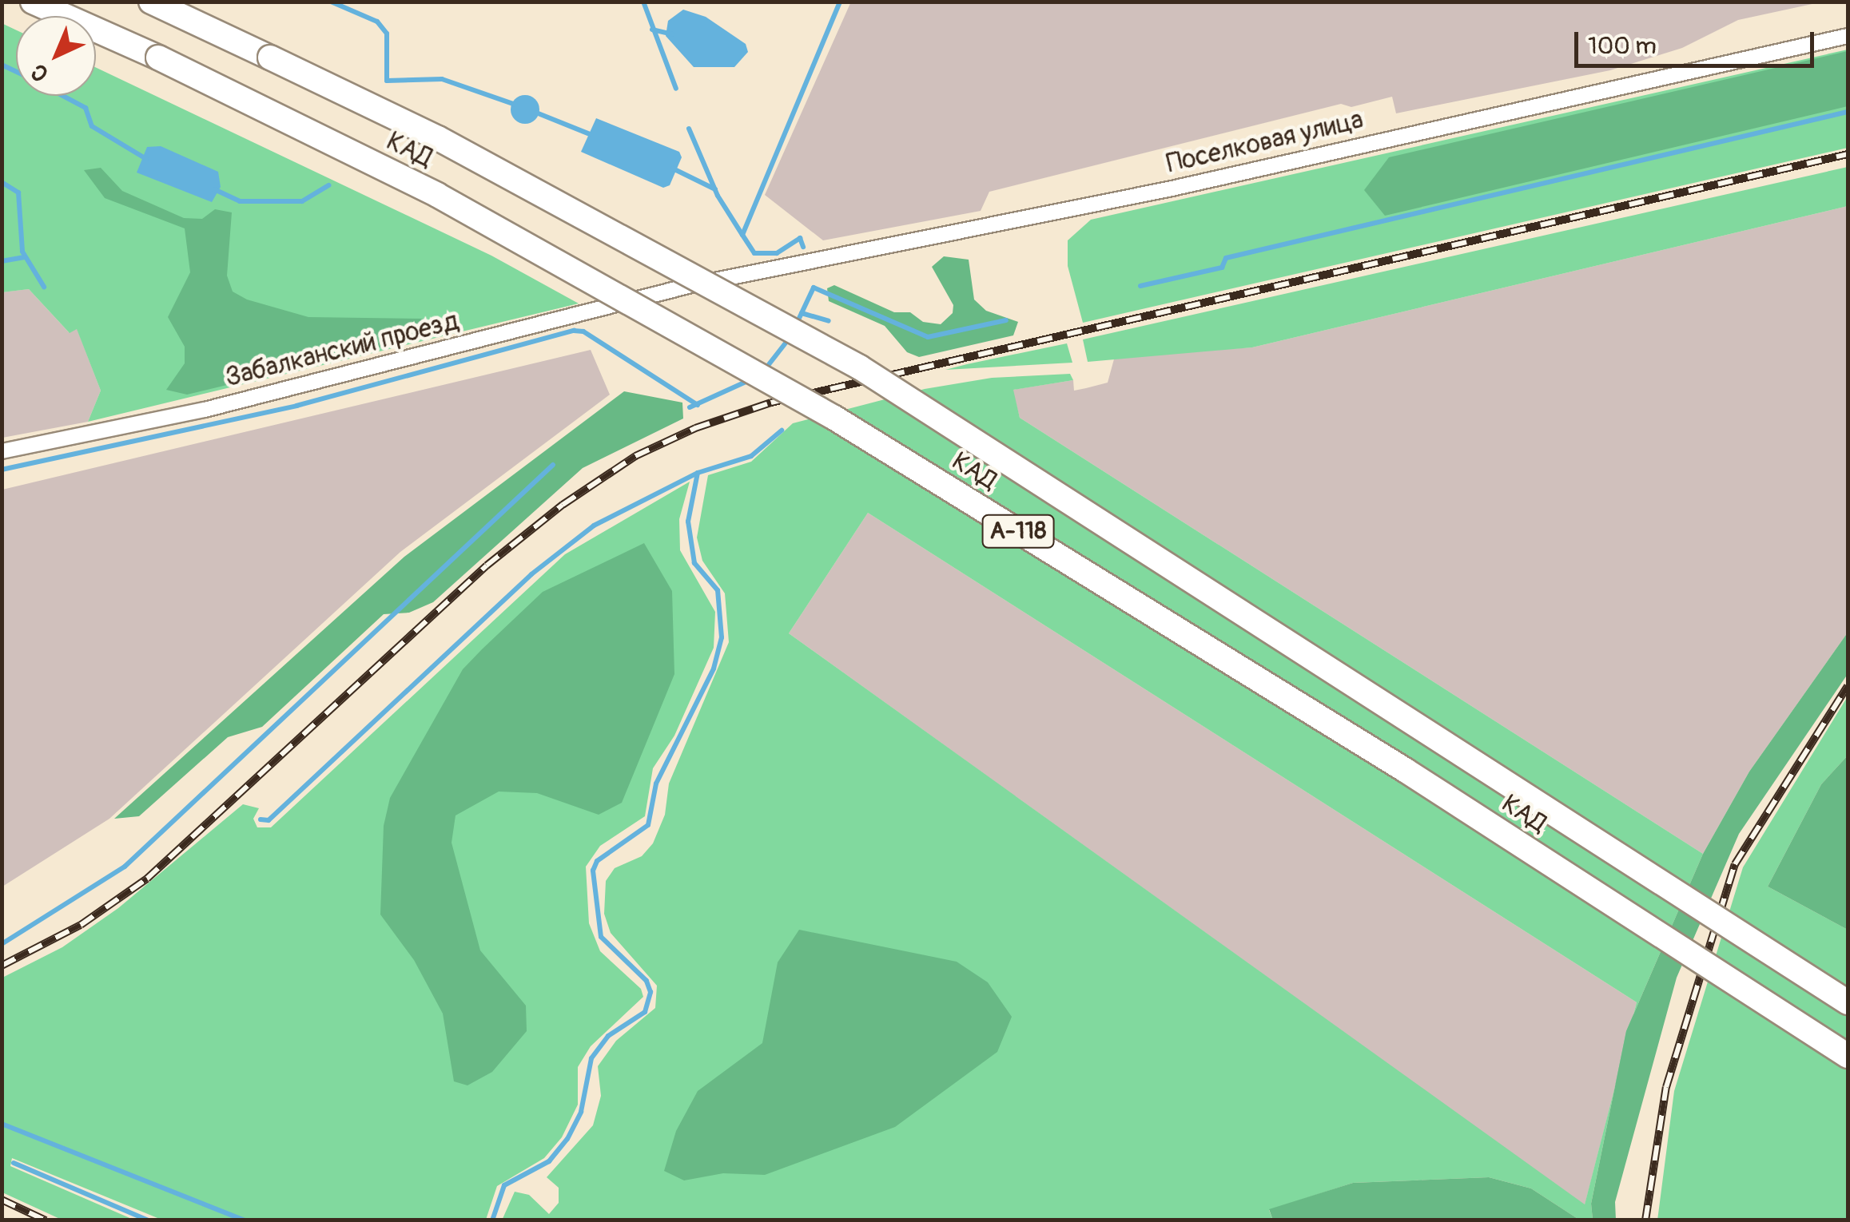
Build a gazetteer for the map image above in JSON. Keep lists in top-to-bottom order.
{
  "streets": {
    "highway": ["КАД", "А-118"],
    "street": ["Поселковая улица", "Забалканский проезд"]
  },
  "crossings": [
    ["Поселковая улица", "Забалканский проезд"]
  ],
  "scale_bar": "100 m",
  "north": "bottom left"
}
